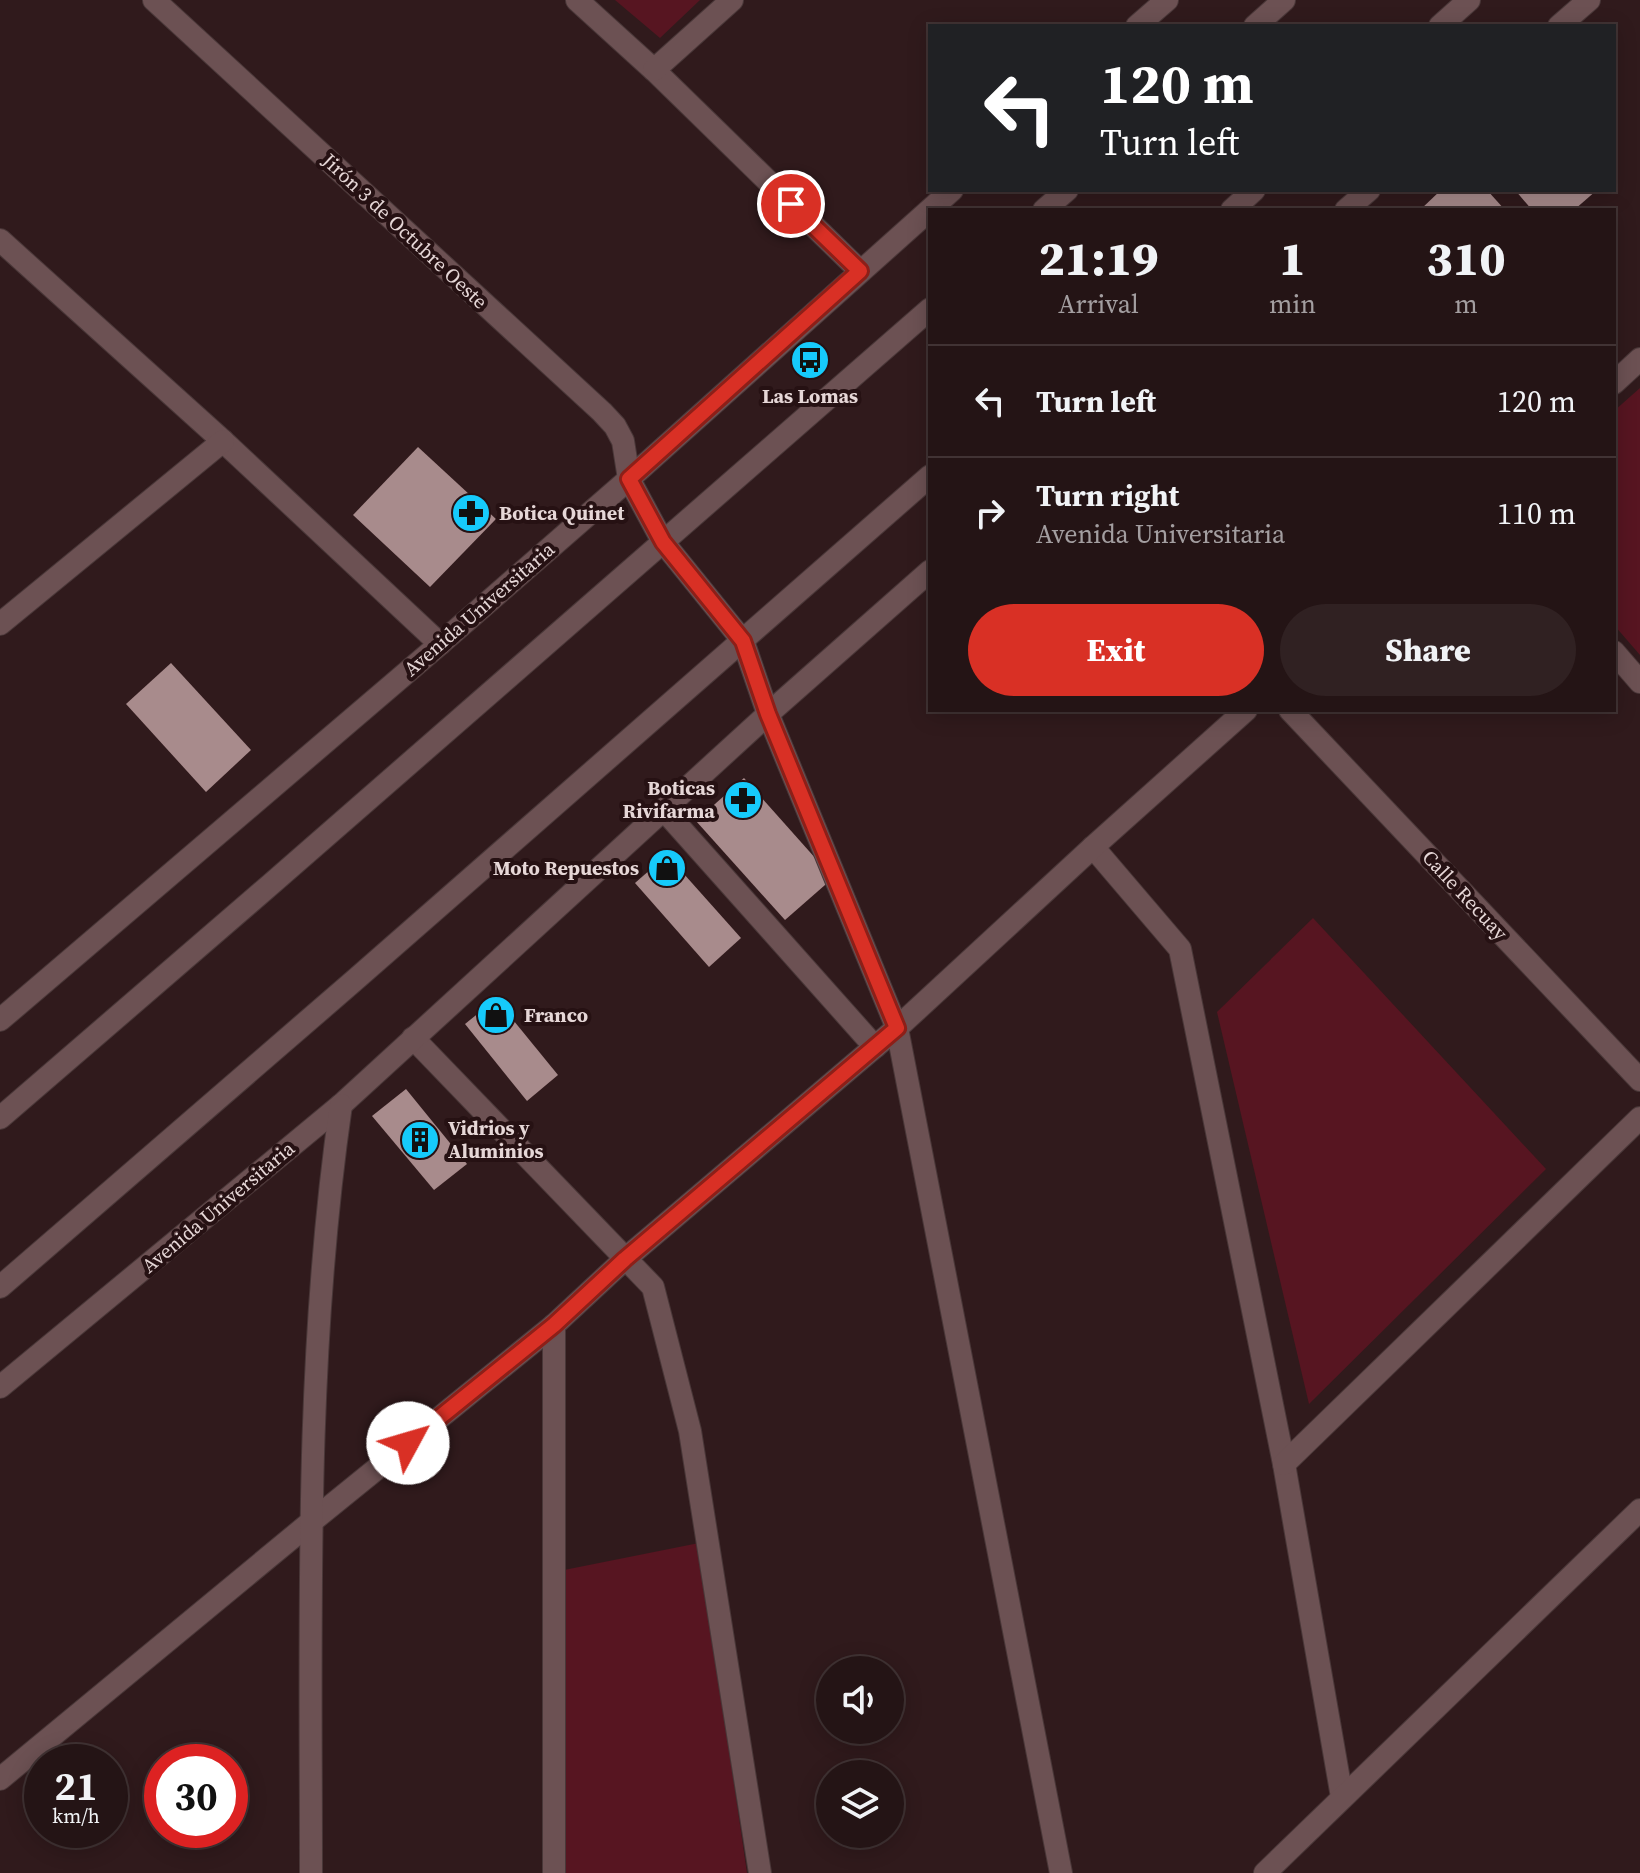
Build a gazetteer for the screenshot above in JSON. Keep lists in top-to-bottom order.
{
  "streets": {
    "street": ["Jirón 3 de Octubre Oeste", "Avenida Universitaria", "Calle Recuay"]
  },
  "crossings": [
    ["Jirón 3 de Octubre Oeste", "Avenida Universitaria"]
  ],
  "places": {
    "bus stop": ["Las Lomas"],
    "pharmacy": ["Botica Quinet", "Boticas Rivifarma"],
    "shop": ["Moto Repuestos", "Franco"],
    "building": ["Vidrios y Aluminios"]
  },
  "page": {
    "turn": ["120 m", "Turn left"],
    "eta": [
      "21:19",
      "Arrival",
      "1",
      "min",
      "310",
      "m"
    ],
    "list": [
      {
        "name": "Turn left",
        "value": "120 m"
      },
      {
        "name": "Turn right",
        "note": "Avenida Universitaria",
        "value": "110 m"
      }
    ],
    "buttons": ["Exit", "Share"],
    "speed": "21 km/h",
    "limit": "30"
  }
}
